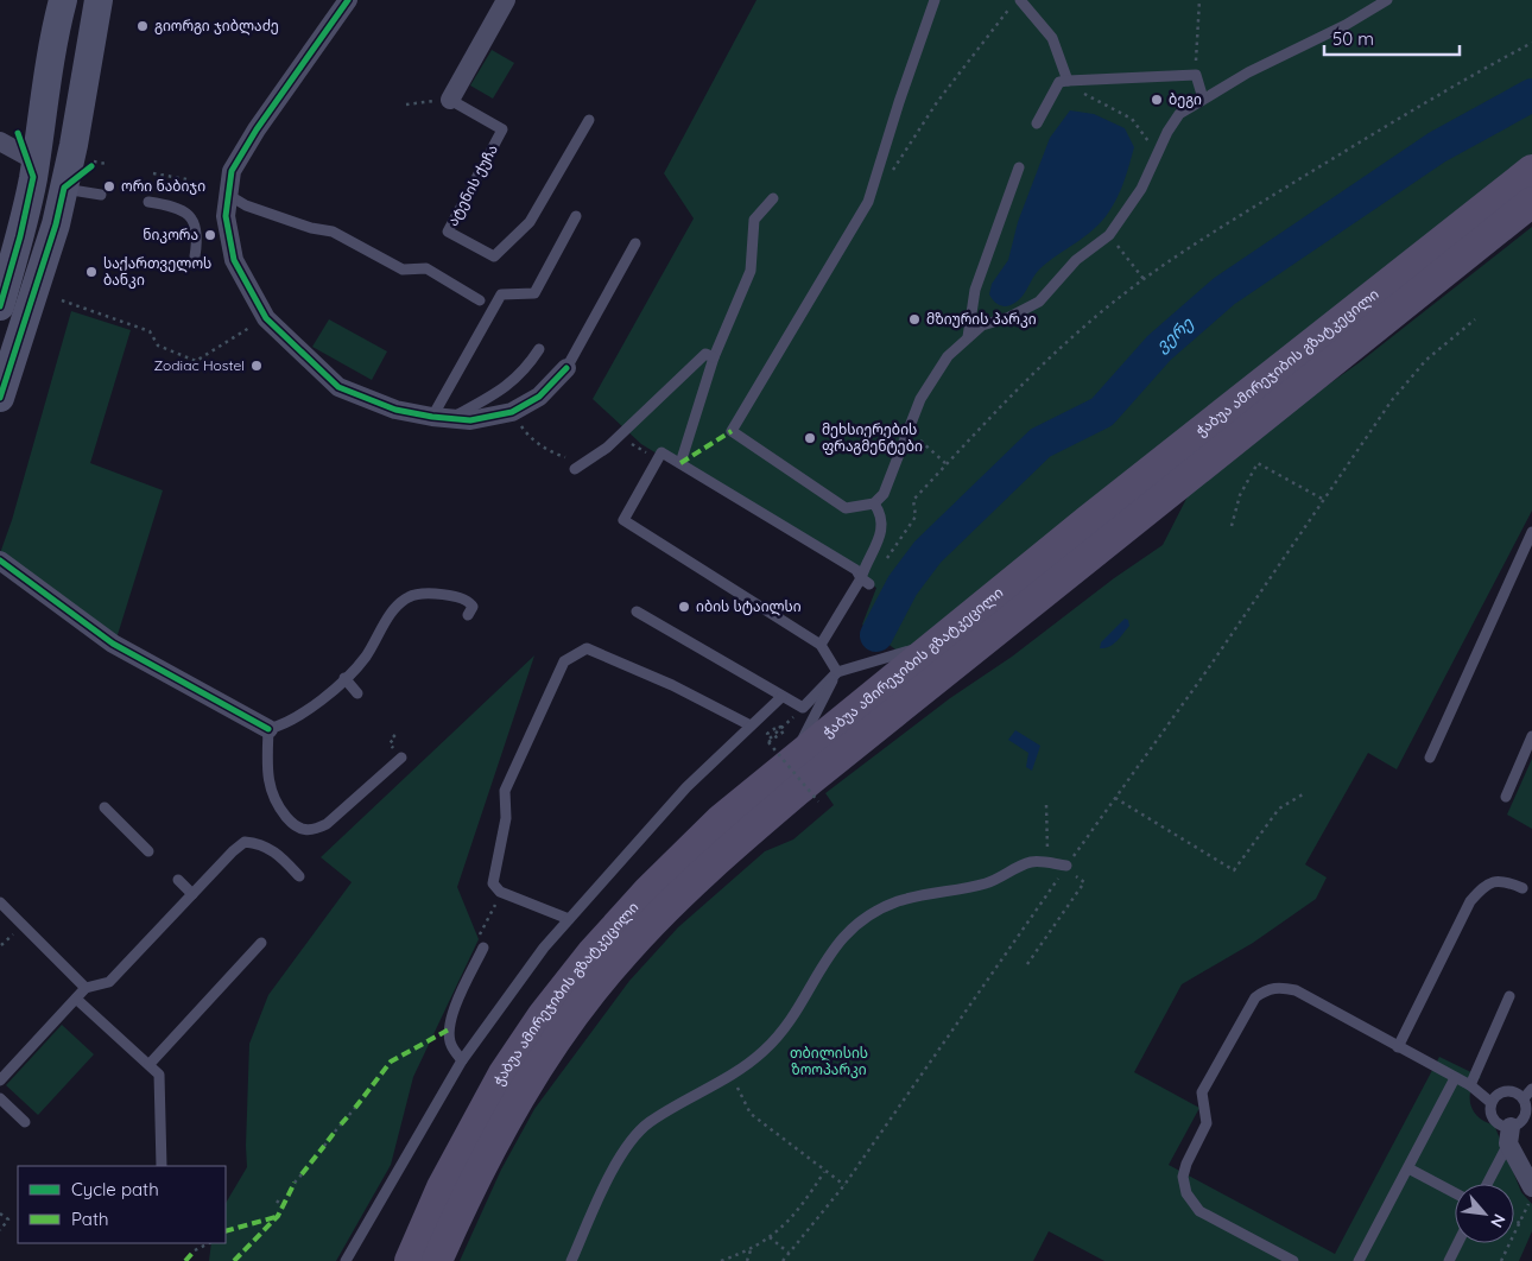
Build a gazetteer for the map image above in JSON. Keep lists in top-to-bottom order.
{
  "streets": {
    "main road": ["ჭაბუა ამირეჯიბის გზატკეცილი"],
    "lane": ["ატენის ქუჩა"]
  },
  "water": ["ვერე"],
  "parks": ["თბილისის ზოოპარკი"],
  "places": [
    "გიორგი ჯიბლაძე",
    "ბეგი",
    "ორი ნაბიჯი",
    "ნიკორა",
    "საქართველოს ბანკი",
    "მზიურის პარკი",
    "Zodiac Hostel",
    "მეხსიერების ფრაგმენტები",
    "იბის სტაილსი"
  ],
  "legend": ["Cycle path", "Path"],
  "scale_bar": "50 m",
  "north": "bottom right"
}
